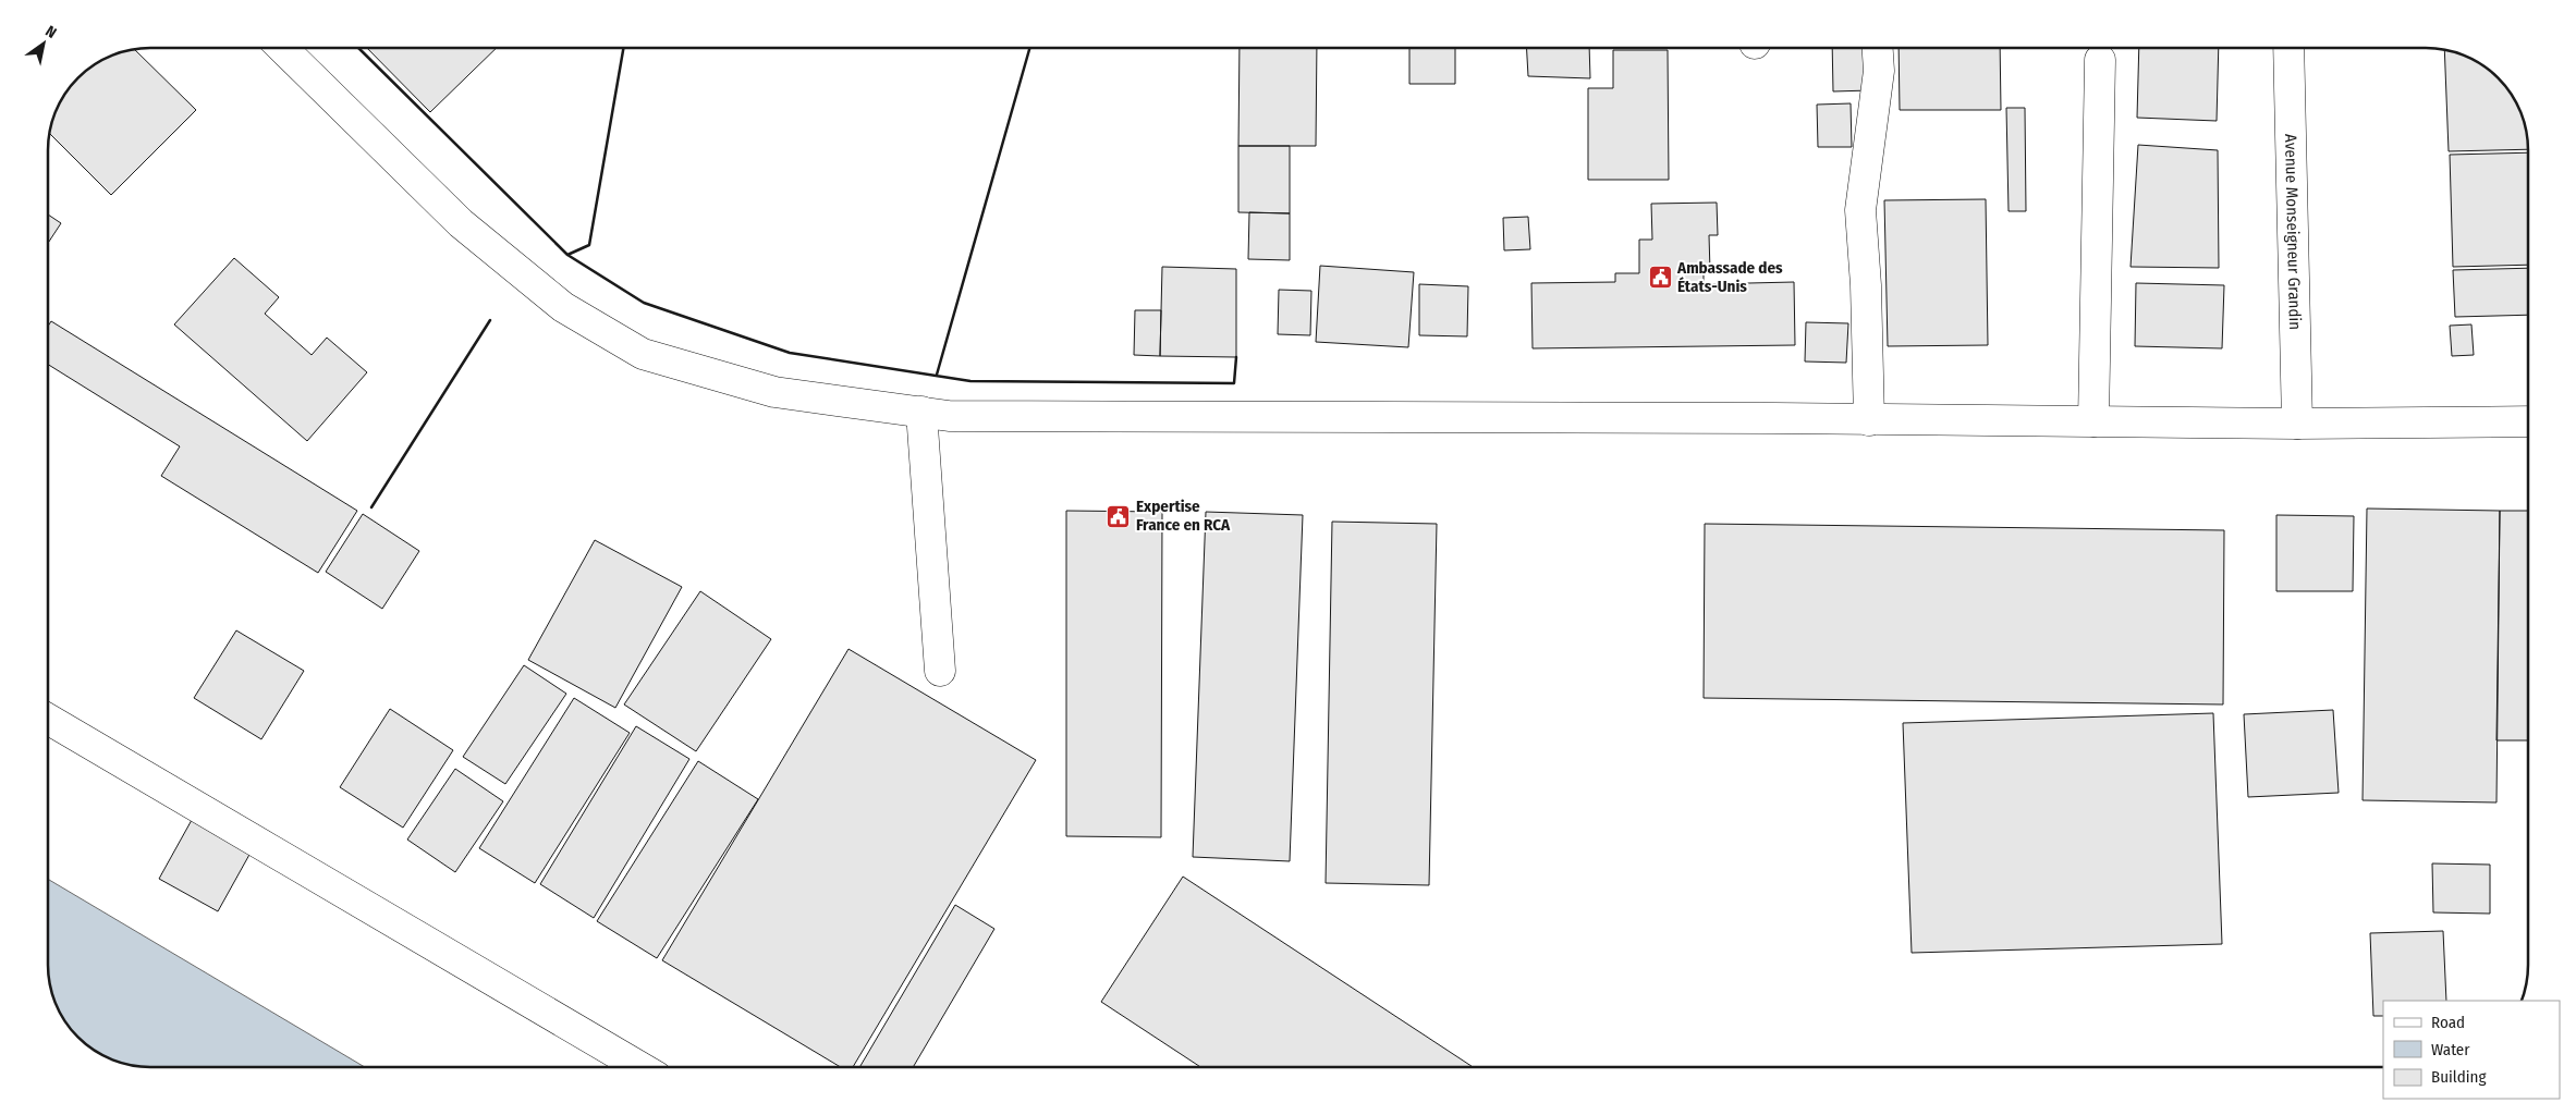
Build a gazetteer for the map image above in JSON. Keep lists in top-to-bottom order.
{
  "streets": {
    "main road": ["Avenue Monseigneur Grandin"]
  },
  "places": {
    "public building": ["Ambassade des États-Unis", "Expertise France en RCA"]
  },
  "legend": ["Road", "Water", "Building"],
  "north": "top right"
}
